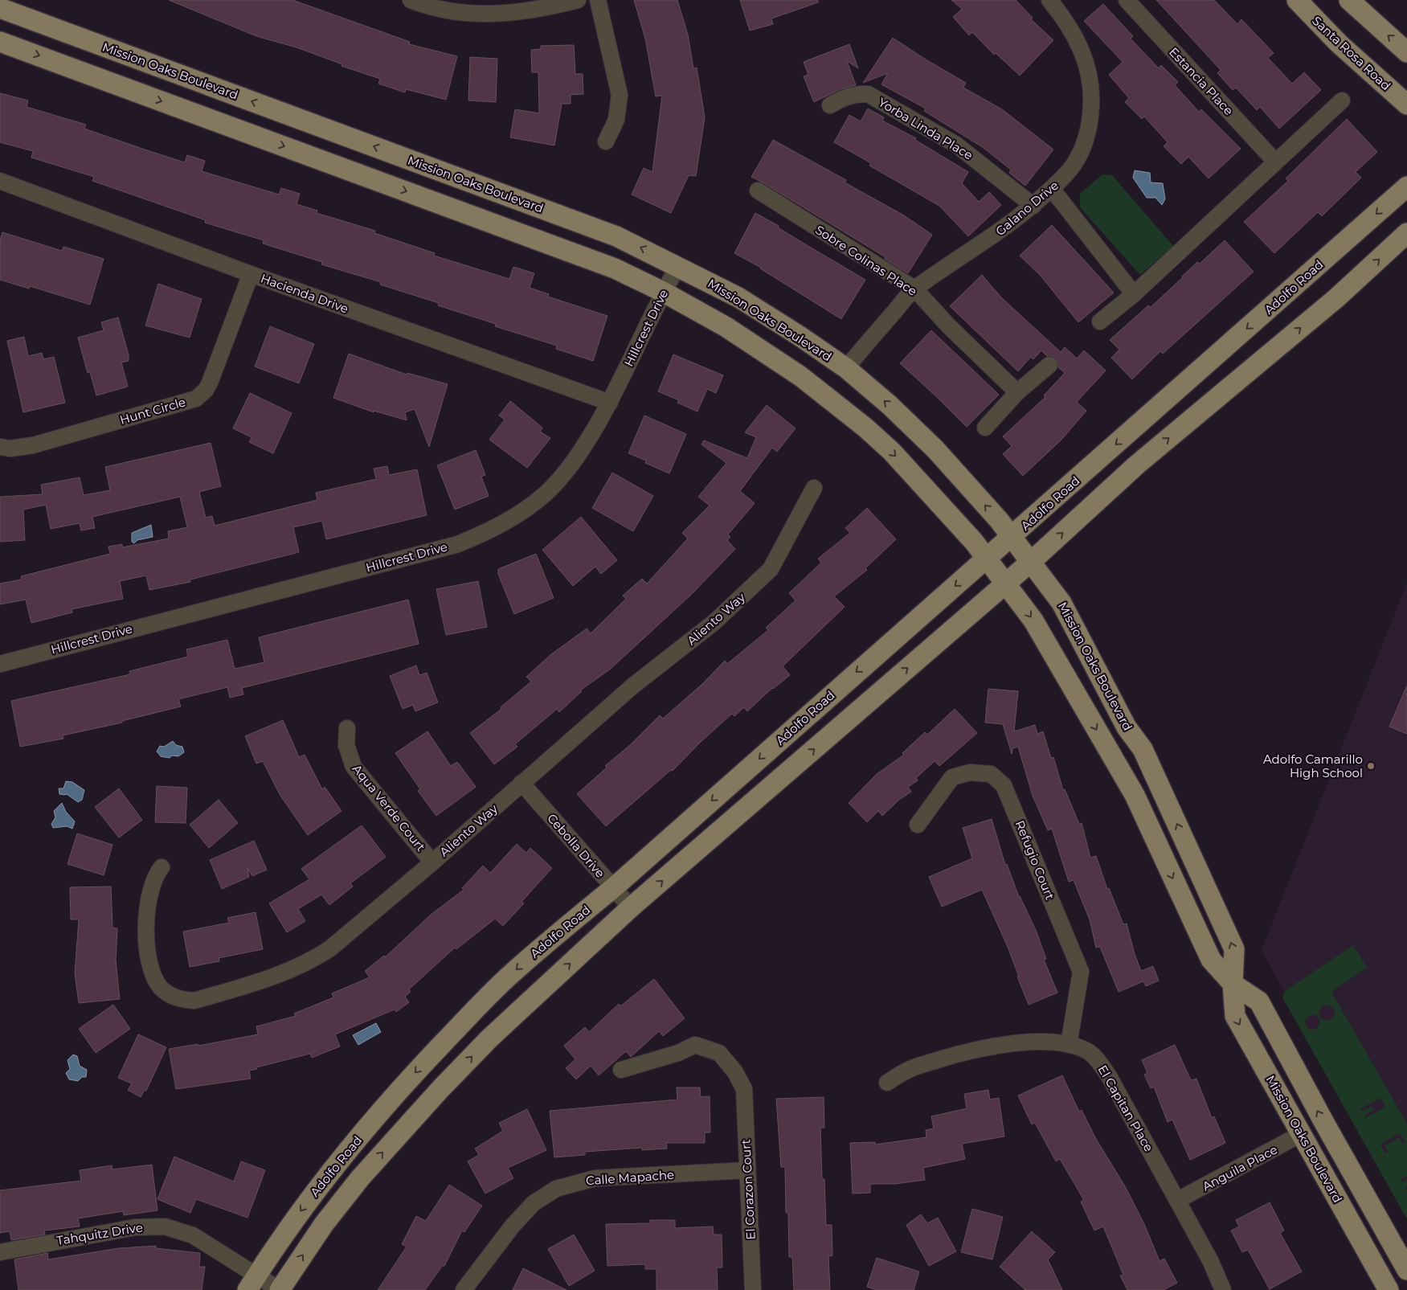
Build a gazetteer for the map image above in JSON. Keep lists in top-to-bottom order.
{
  "streets": {
    "main road": ["Santa Rosa Road", "Mission Oaks Boulevard", "Adolfo Road"],
    "street": [
      "Estancia Place",
      "Yorba Linda Place",
      "Galano Drive",
      "Sobre Colinas Place",
      "Hacienda Drive",
      "Hillcrest Drive",
      "Hunt Circle",
      "Aliento Way",
      "Aqua Verde Court",
      "Cebolla Drive",
      "Refugio Court",
      "El Capitan Place",
      "Anguila Place",
      "Calle Mapache",
      "El Corazon Court",
      "Tahquitz Drive"
    ]
  },
  "crossings": [
    ["Mission Oaks Boulevard", "Galano Drive"],
    ["Mission Oaks Boulevard", "Adolfo Road"],
    ["Mission Oaks Boulevard", "Hillcrest Drive"],
    ["Mission Oaks Boulevard", "Anguila Place"],
    ["Yorba Linda Place", "Galano Drive"],
    ["Galano Drive", "Sobre Colinas Place"],
    ["Adolfo Road", "Cebolla Drive"],
    ["Adolfo Road", "Tahquitz Drive"],
    ["Hacienda Drive", "Hillcrest Drive"],
    ["Hacienda Drive", "Hunt Circle"],
    ["Aliento Way", "Aqua Verde Court"],
    ["Aliento Way", "Cebolla Drive"],
    ["Refugio Court", "El Capitan Place"],
    ["El Capitan Place", "Anguila Place"],
    ["Calle Mapache", "El Corazon Court"]
  ],
  "places": ["Adolfo Camarillo High School"]
}
